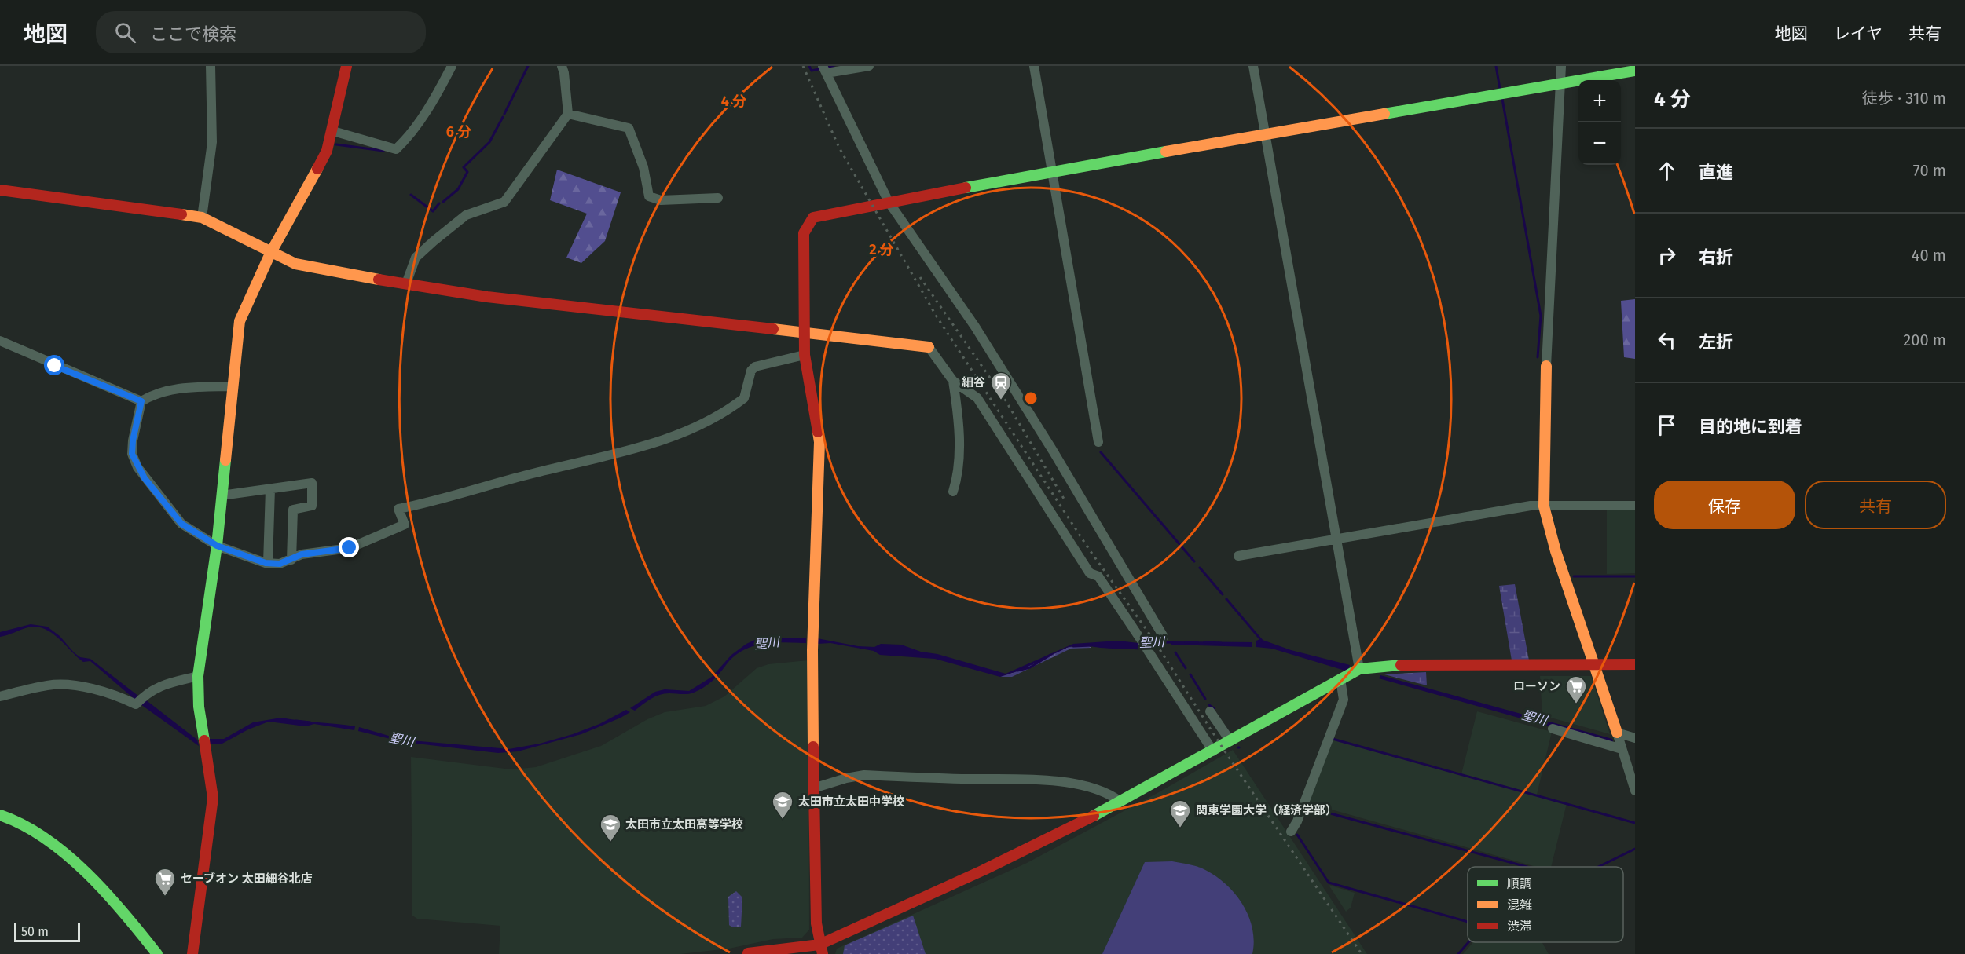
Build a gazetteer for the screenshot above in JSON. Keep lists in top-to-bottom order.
{
  "water": ["聖川"],
  "places": {
    "station": ["細谷"],
    "supermarket": ["ローソン", "セーブオン 太田細谷北店"],
    "school or university": ["太田市立太田中学校", "関東学園大学（経済学部）", "太田市立太田高等学校"]
  },
  "legend": ["順調", "混雑", "渋滞"],
  "scale_bar": "50 m",
  "page": {
    "header": "地図",
    "search": "ここで検索",
    "nav": ["地図", "レイヤ", "共有"],
    "heading": ["4 分", "徒歩 · 310 m"],
    "map_buttons": ["+", "−"],
    "list": [
      ["直進", "70 m"],
      ["右折", "40 m"],
      ["左折", "200 m"],
      "目的地に到着"
    ],
    "buttons": ["保存", "共有"],
    "scale": "50 m"
  },
  "rings": ["4 分", "6 分", "2 分"]
}
